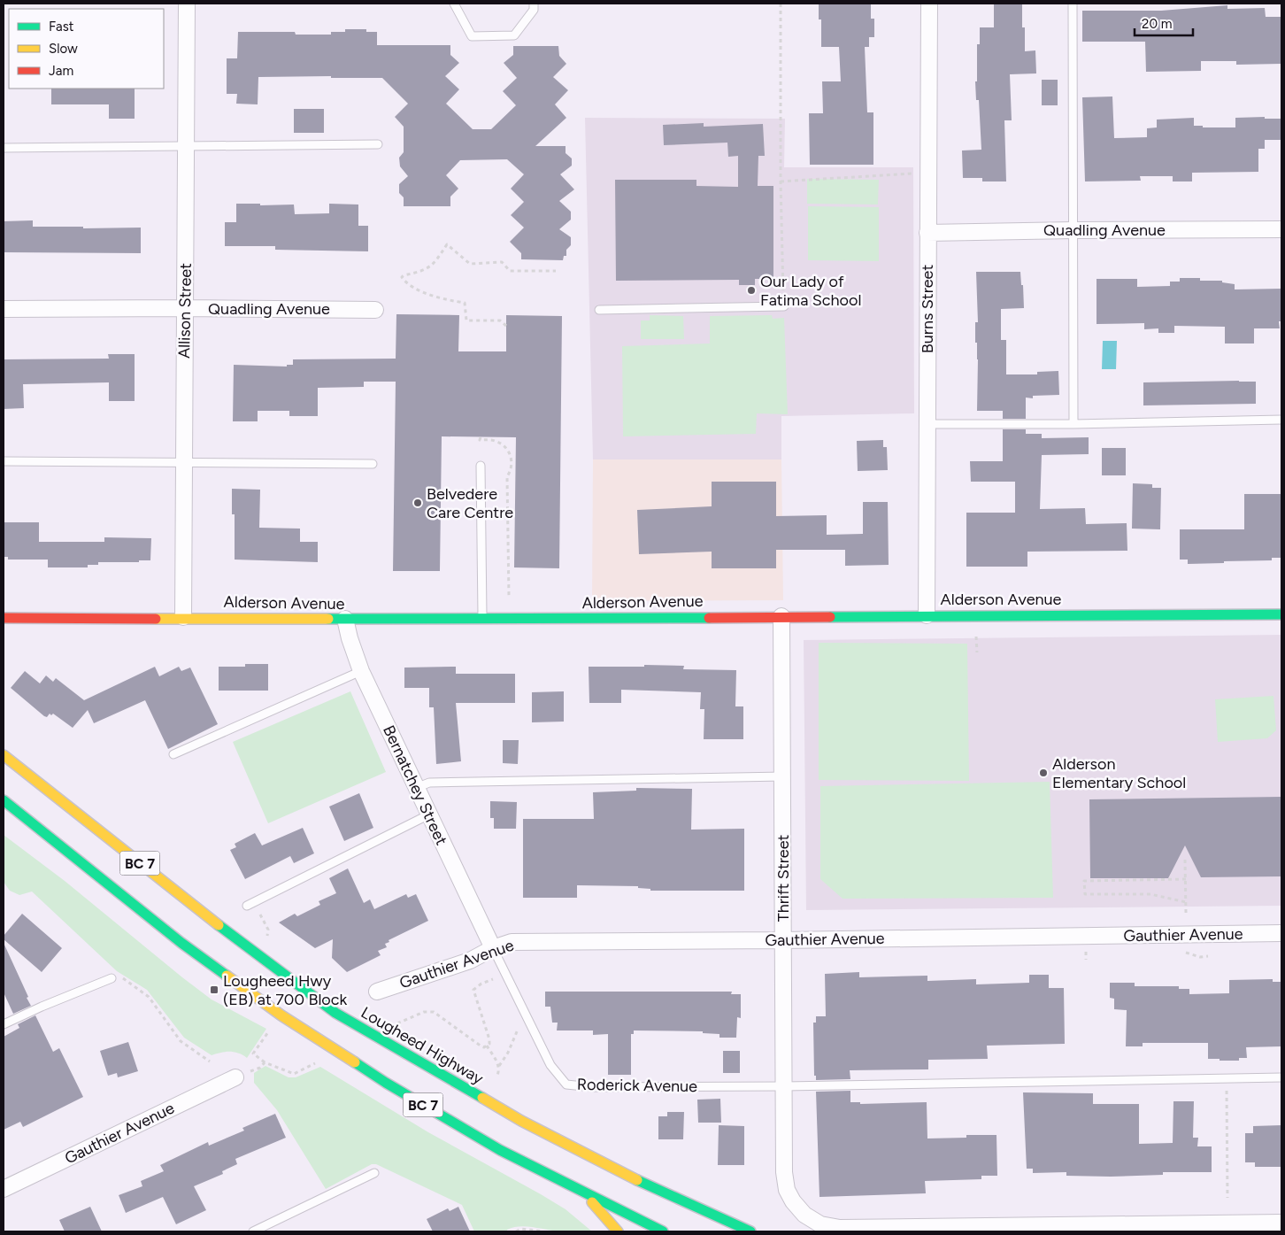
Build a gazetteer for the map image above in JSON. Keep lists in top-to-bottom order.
{
  "streets": {
    "main road": ["Alderson Avenue", "BC 7", "Lougheed Highway"],
    "street": [
      "Quadling Avenue",
      "Burns Street",
      "Allison Street",
      "Bernatchey Street",
      "Thrift Street",
      "Gauthier Avenue"
    ],
    "lane": ["Roderick Avenue"]
  },
  "crossings": [
    ["Quadling Avenue", "Burns Street"],
    ["Quadling Avenue", "Allison Street"],
    ["Burns Street", "Alderson Avenue"],
    ["Allison Street", "Alderson Avenue"],
    ["Alderson Avenue", "Bernatchey Street"],
    ["Alderson Avenue", "Thrift Street"],
    ["Bernatchey Street", "Gauthier Avenue"],
    ["Bernatchey Street", "Roderick Avenue"],
    ["Thrift Street", "Gauthier Avenue"],
    ["Thrift Street", "Roderick Avenue"],
    ["Gauthier Avenue", "Roderick Avenue"]
  ],
  "places": {
    "other": ["Our Lady of Fatima School", "Belvedere Care Centre", "Alderson Elementary School"],
    "transit": ["Lougheed Hwy (EB) at 700 Block"]
  },
  "legend": ["Fast", "Slow", "Jam"],
  "scale_bar": "20 m"
}
